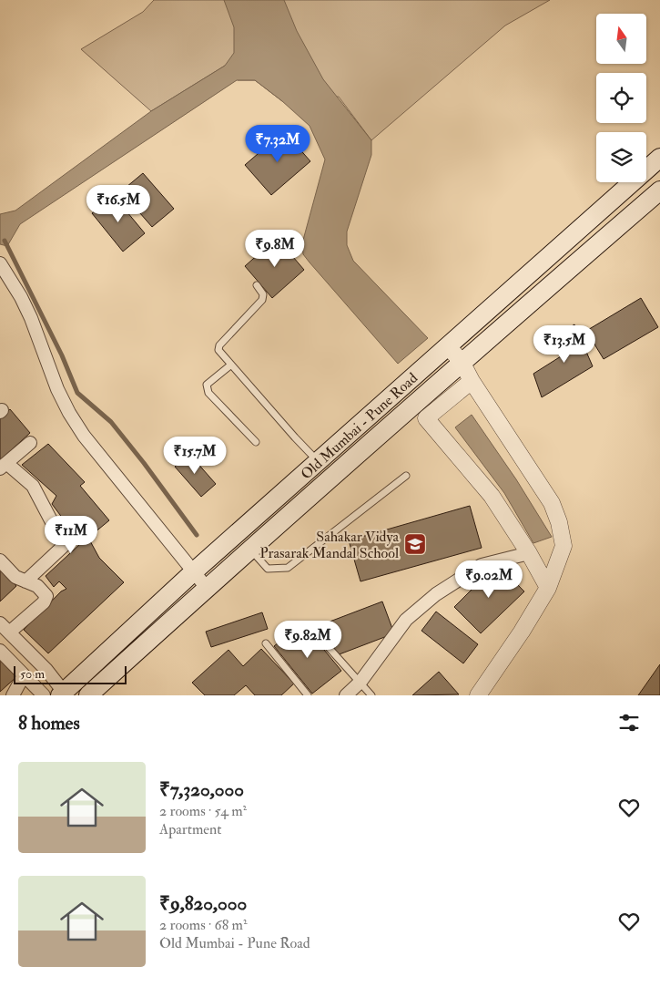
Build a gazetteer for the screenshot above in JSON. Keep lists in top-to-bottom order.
{
  "streets": {
    "main road": ["Old Mumbai - Pune Road"]
  },
  "places": {
    "school or university": ["Sahakar Vidya Prasarak Mandal School"]
  },
  "scale_bar": "50 m",
  "north": "top",
  "page": {
    "price": [
      "₹7.32M",
      "₹16.5M",
      "₹9.8M",
      "₹13.5M",
      "₹15.7M",
      "₹11M",
      "₹9.02M",
      "₹9.82M"
    ],
    "scale": "50 m",
    "heading": "8 homes",
    "list": [
      {
        "name": "₹7,320,000",
        "note": "2 rooms · 54 m² · Apartment"
      },
      {
        "name": "₹9,820,000",
        "note": "2 rooms · 68 m² · Old Mumbai - Pune Road"
      }
    ]
  }
}
